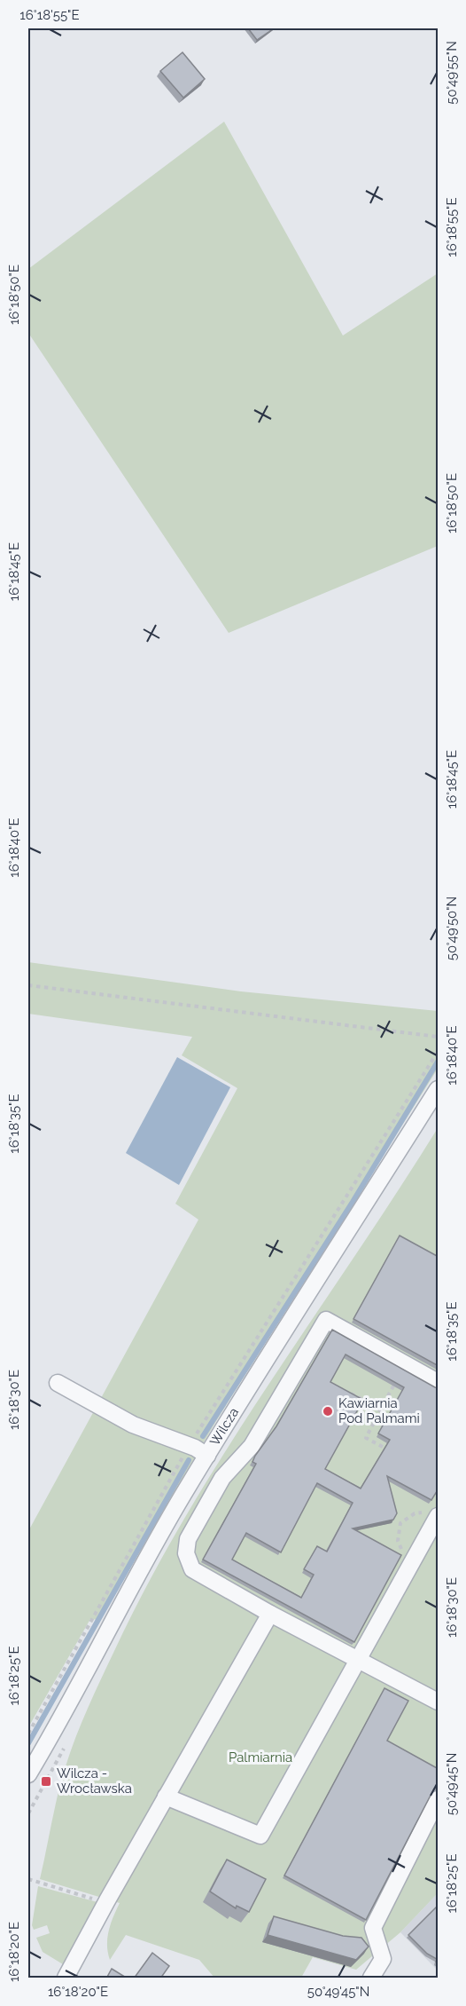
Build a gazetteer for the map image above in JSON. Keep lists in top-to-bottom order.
{
  "streets": {
    "street": ["Wilcza"]
  },
  "parks": ["Palmiarnia"],
  "places": {
    "other": ["Kawiarnia Pod Palmami"],
    "transit": ["Wilcza - Wrocławska"]
  },
  "coordinates": [
    "16°18'55\"E",
    "50°49'55\"N",
    "16°18'50\"E",
    "16°18'45\"E",
    "16°18'40\"E",
    "50°49'50\"N",
    "16°18'35\"E",
    "16°18'30\"E",
    "16°18'25\"E",
    "50°49'45\"N",
    "16°18'20\"E"
  ]
}
